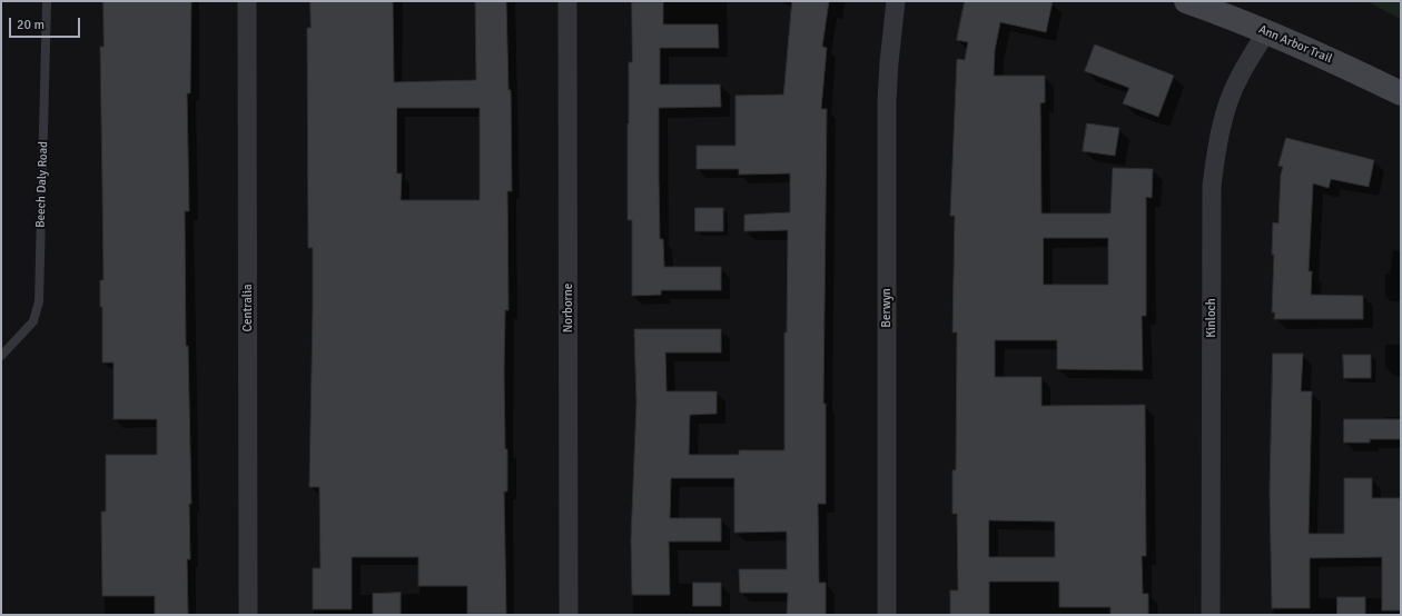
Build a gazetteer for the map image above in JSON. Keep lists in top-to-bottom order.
{
  "streets": {
    "street": [
      "Ann Arbor Trail",
      "Centralia",
      "Norborne",
      "Berwyn",
      "Kinloch"
    ],
    "lane": ["Beech Daly Road"]
  },
  "crossings": [
    ["Ann Arbor Trail", "Kinloch"]
  ],
  "scale_bar": "20 m"
}
